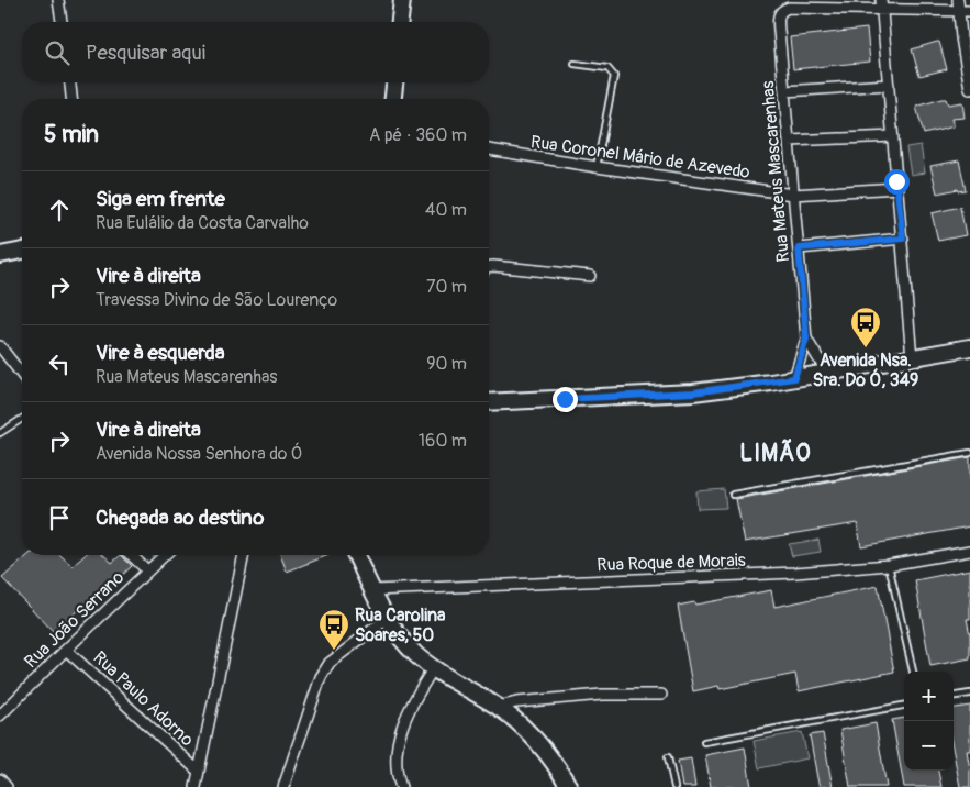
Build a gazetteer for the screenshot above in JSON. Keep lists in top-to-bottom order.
{
  "streets": {
    "street": [
      "Rua Coronel Mário de Azevedo",
      "Rua Mateus Mascarenhas",
      "Rua Roque de Morais",
      "Rua João Serrano",
      "Rua Paulo Adorno"
    ]
  },
  "crossings": [
    ["Rua Coronel Mário de Azevedo", "Rua Mateus Mascarenhas"],
    ["Rua João Serrano", "Rua Paulo Adorno"]
  ],
  "districts": ["LIMÃO"],
  "places": {
    "bus stop": ["Avenida Nsa. Sra. Do Ó, 349", "Rua Carolina Soares, 50"]
  },
  "page": {
    "search": "Pesquisar aqui",
    "heading": ["5 min", "A pé · 360 m"],
    "list": [
      ["Siga em frente", "Rua Eulálio da Costa Carvalho", "40 m"],
      ["Vire à direita", "Travessa Divino de São Lourenço", "70 m"],
      ["Vire à esquerda", "Rua Mateus Mascarenhas", "90 m"],
      ["Vire à direita", "Avenida Nossa Senhora do Ó", "160 m"],
      "Chegada ao destino"
    ],
    "map_buttons": ["+", "−"]
  }
}
